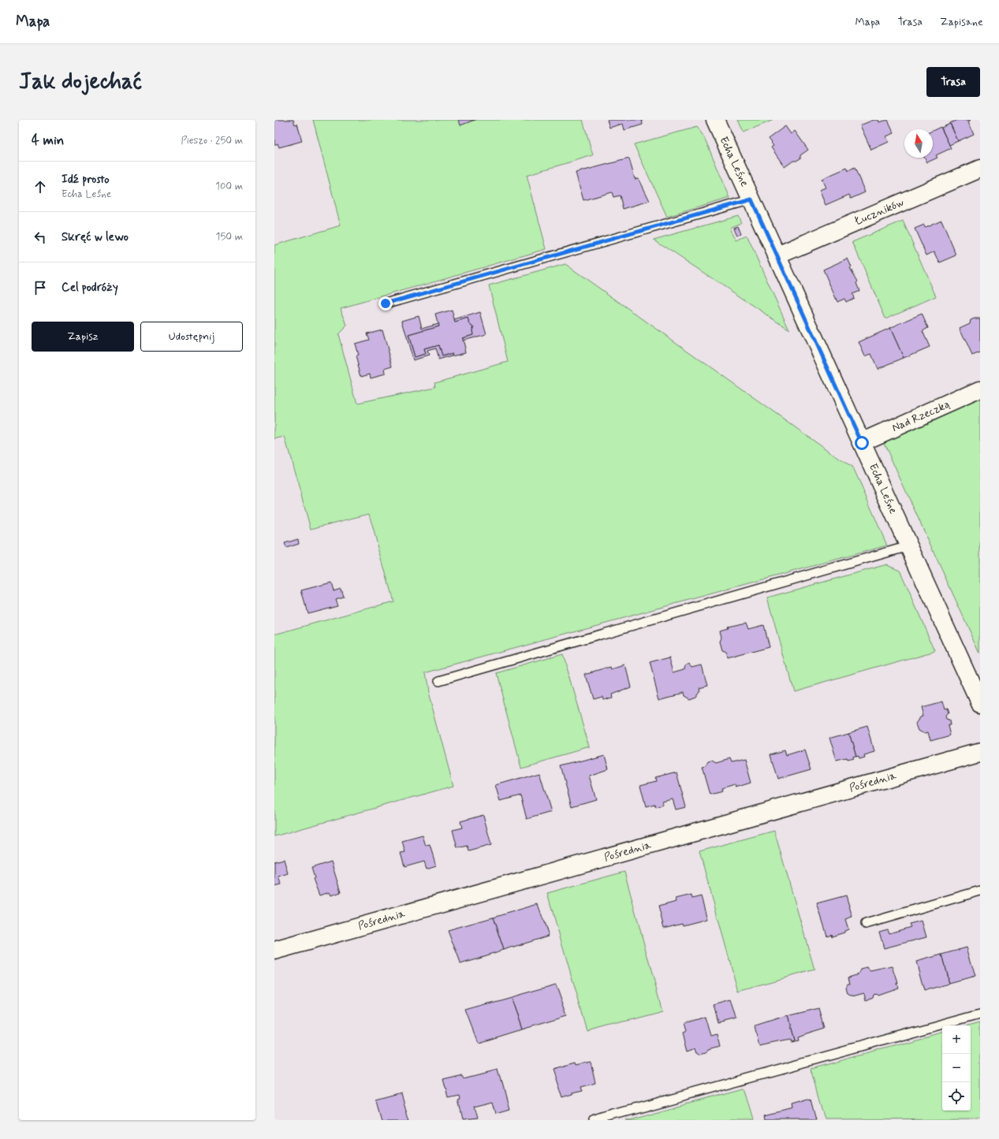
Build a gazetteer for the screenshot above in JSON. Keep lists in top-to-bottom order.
{
  "streets": {
    "street": [
      "Echa Leśne",
      "Łuczników",
      "Nad Rzeczką",
      "Pośrednia"
    ]
  },
  "crossings": [
    ["Echa Leśne", "Łuczników"],
    ["Echa Leśne", "Nad Rzeczką"]
  ],
  "north": "top",
  "page": {
    "header": "Mapa",
    "nav": ["Mapa", "Trasa", "Zapisane"],
    "buttons": [
      "Trasa",
      ["Zapisz", "Udostępnij"]
    ],
    "title": "Jak dojechać",
    "heading": ["4 min", "Pieszo · 250 m"],
    "list": [
      ["Idź prosto", "Echa Leśne", "100 m"],
      ["Skręć w lewo", "150 m"],
      "Cel podróży"
    ],
    "map_buttons": ["+", "−"]
  }
}
